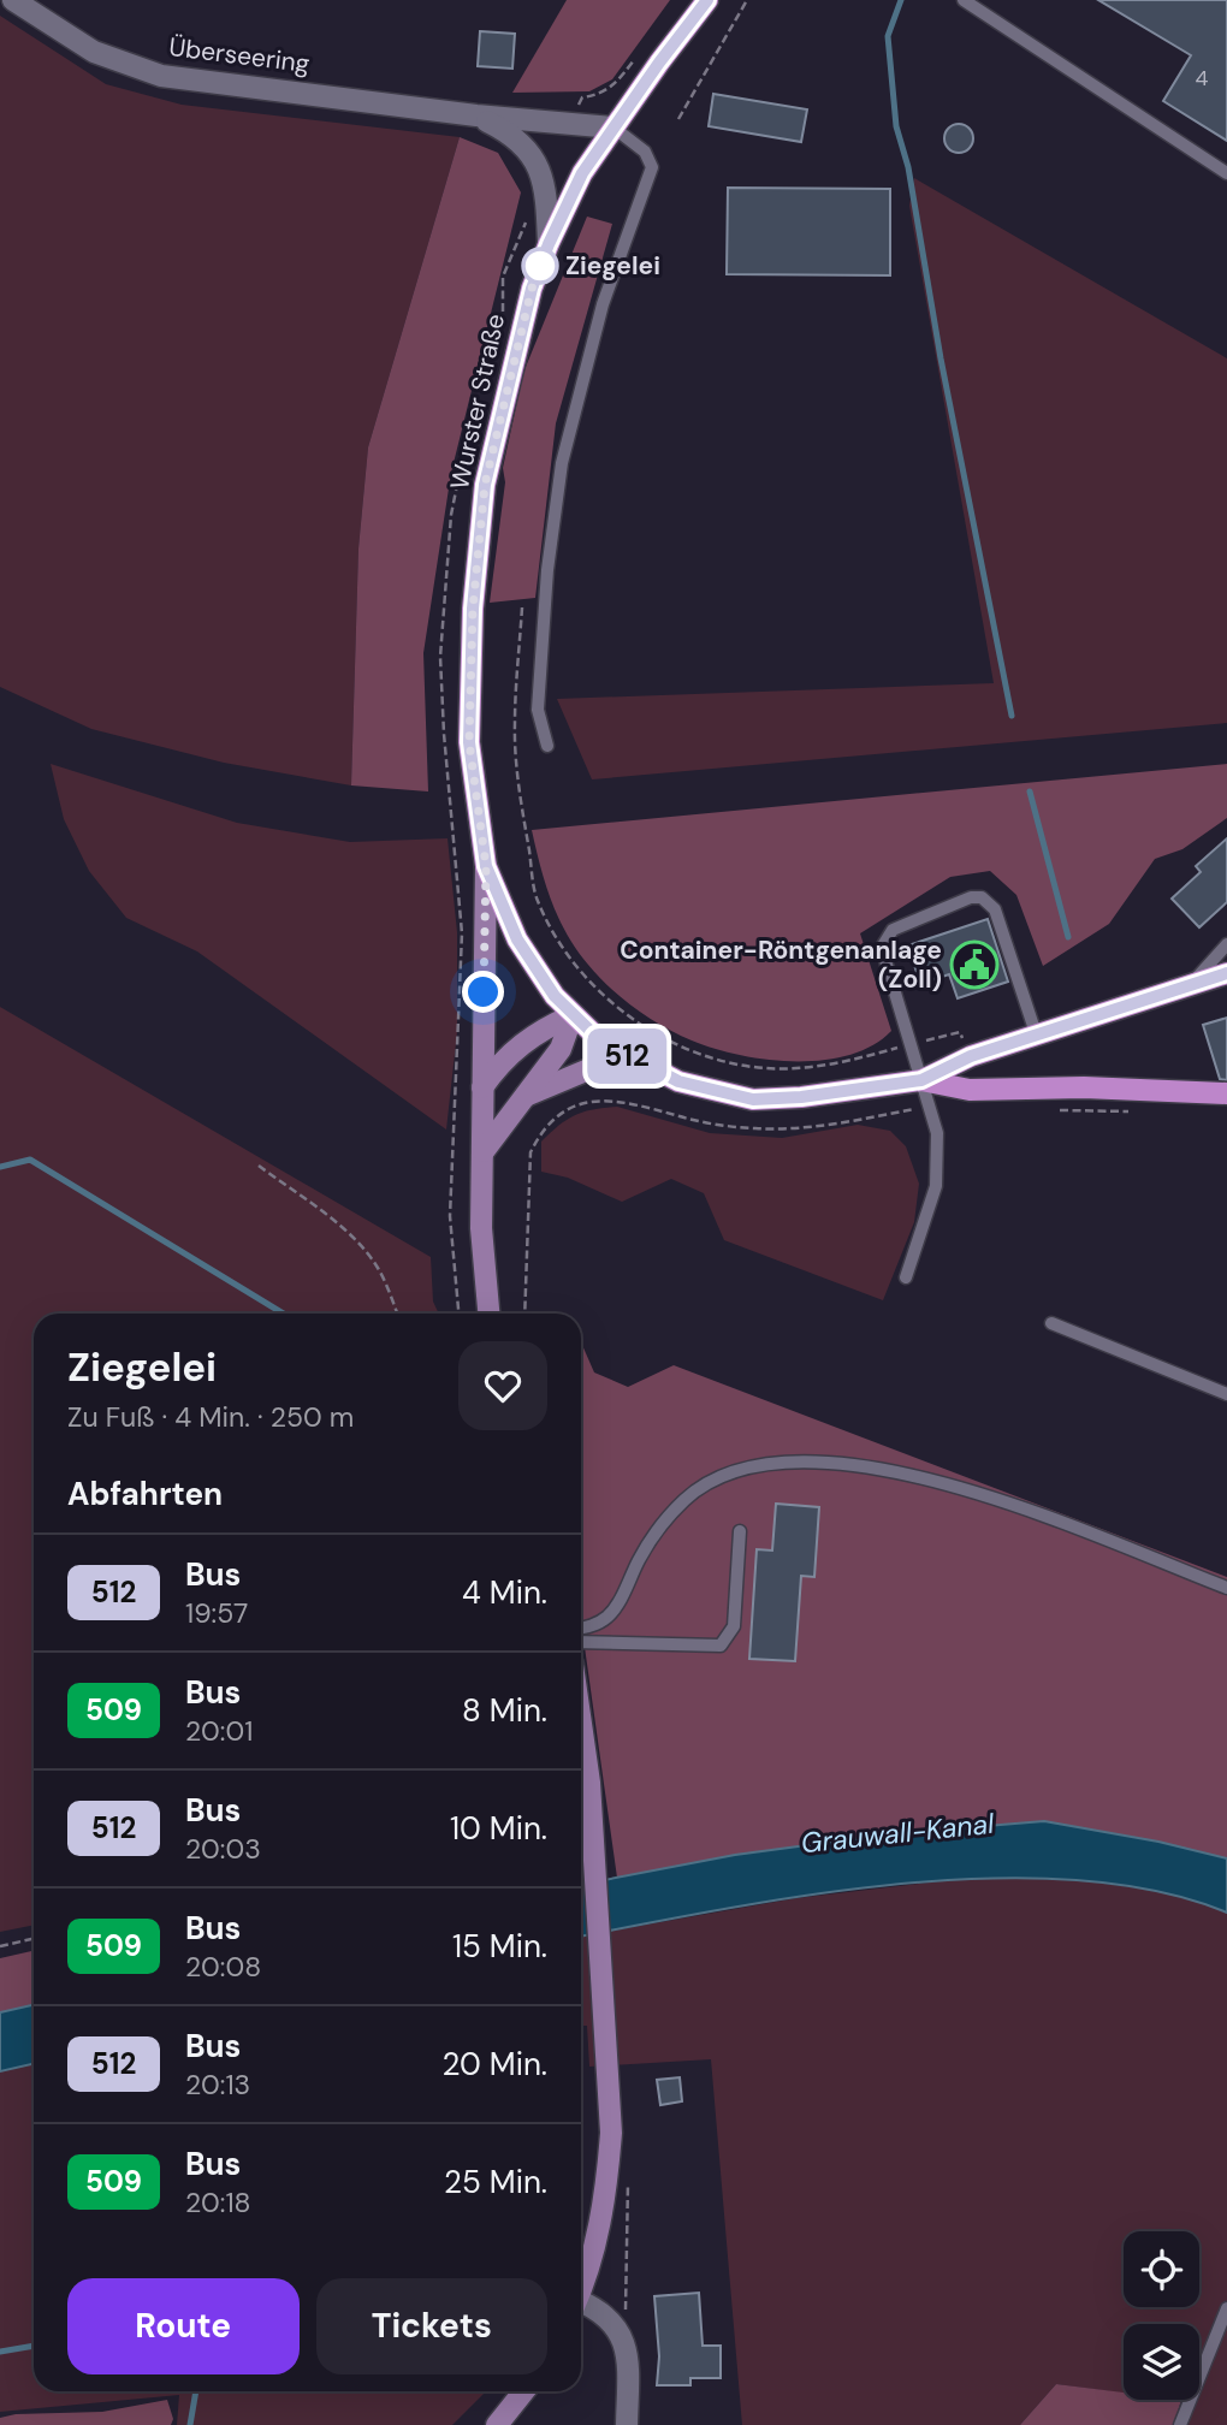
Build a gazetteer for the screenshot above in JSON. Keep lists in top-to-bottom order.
{
  "streets": {
    "main road": ["Wurster Straße"],
    "street": ["Überseering"]
  },
  "crossings": [
    ["Überseering", "Wurster Straße"]
  ],
  "water": ["Grauwall-Kanal"],
  "places": {
    "other": ["Ziegelei"],
    "public building": ["Container-Röntgenanlage (Zoll)"]
  },
  "lines": ["bus line 512"],
  "house_numbers": ["4"],
  "page": {
    "on_map": "512",
    "heading": [
      ["Ziegelei", "Zu Fuß · 4 Min. · 250 m"],
      "Abfahrten"
    ],
    "list": [
      {
        "mark": "512",
        "name": "Bus",
        "note": "19:57",
        "value": "4 Min."
      },
      {
        "mark": "509",
        "name": "Bus",
        "note": "20:01",
        "value": "8 Min."
      },
      {
        "mark": "512",
        "name": "Bus",
        "note": "20:03",
        "value": "10 Min."
      },
      {
        "mark": "509",
        "name": "Bus",
        "note": "20:08",
        "value": "15 Min."
      },
      {
        "mark": "512",
        "name": "Bus",
        "note": "20:13",
        "value": "20 Min."
      },
      {
        "mark": "509",
        "name": "Bus",
        "note": "20:18",
        "value": "25 Min."
      }
    ],
    "buttons": ["Route", "Tickets"]
  }
}
